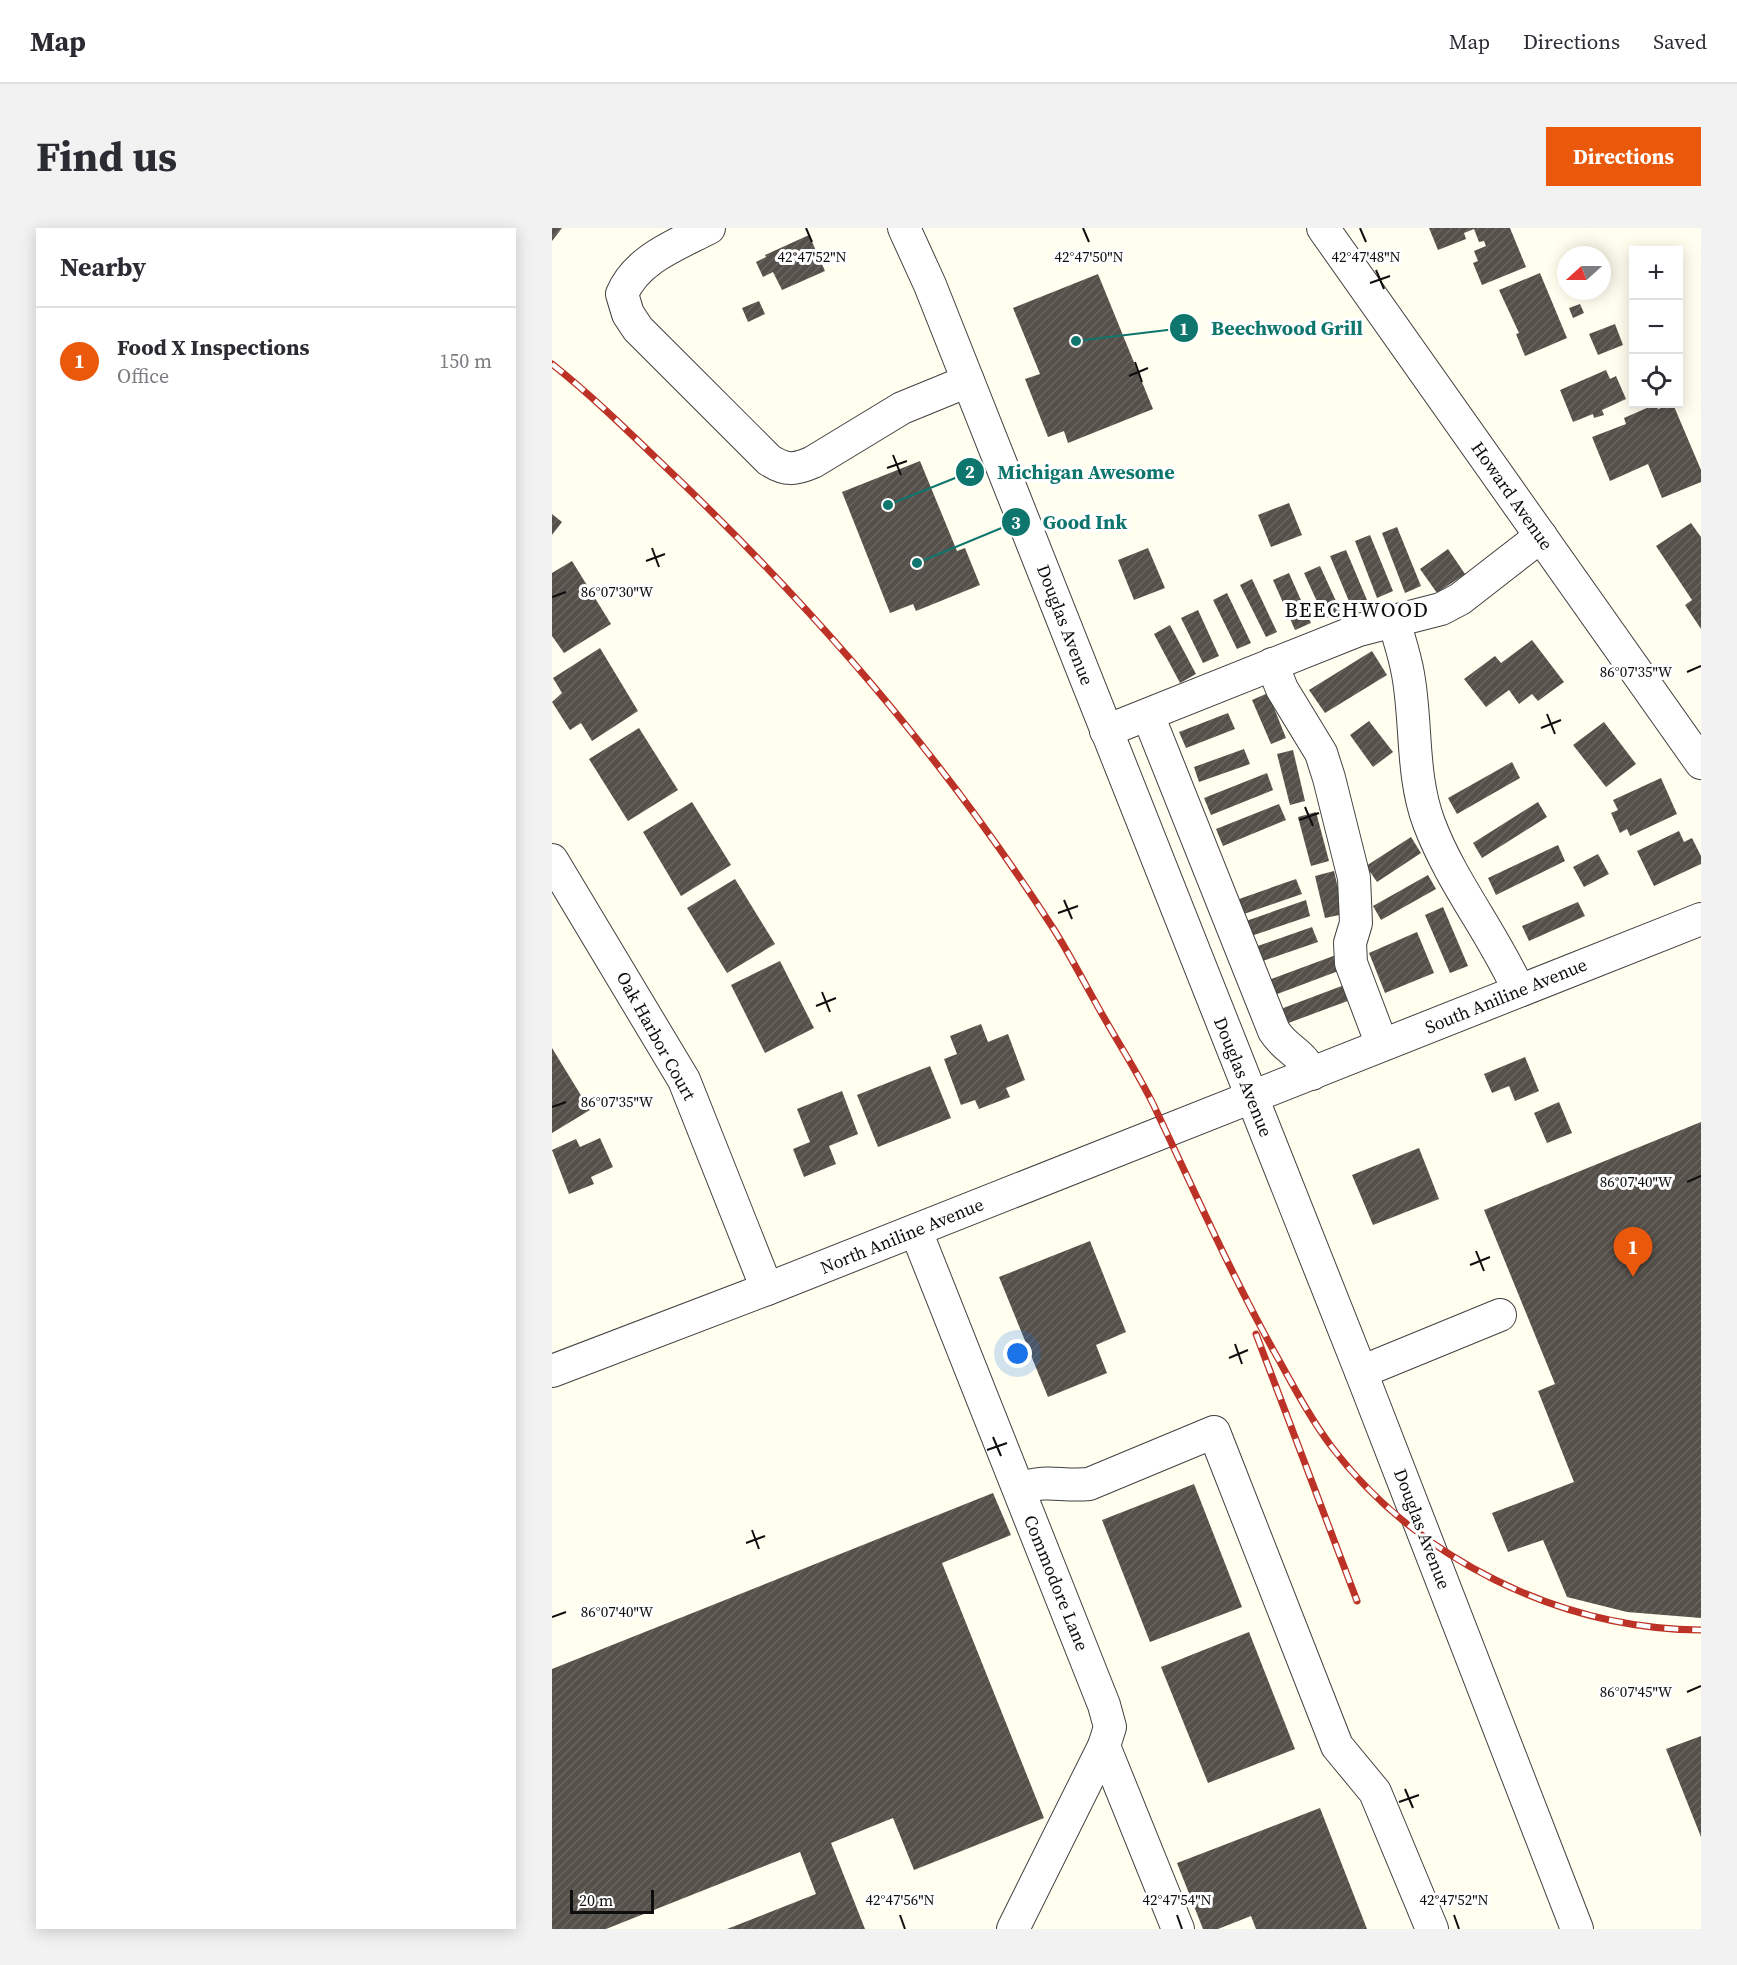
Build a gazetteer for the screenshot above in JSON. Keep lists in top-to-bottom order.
{
  "streets": {
    "street": [
      "Howard Avenue",
      "Douglas Avenue",
      "South Aniline Avenue",
      "Oak Harbor Court",
      "North Aniline Avenue",
      "Commodore Lane"
    ]
  },
  "crossings": [
    ["Douglas Avenue", "South Aniline Avenue"],
    ["Douglas Avenue", "North Aniline Avenue"],
    ["South Aniline Avenue", "North Aniline Avenue"],
    ["Oak Harbor Court", "North Aniline Avenue"],
    ["North Aniline Avenue", "Commodore Lane"]
  ],
  "districts": ["BEECHWOOD"],
  "places": ["Beechwood Grill", "Michigan Awesome", "Good Ink"],
  "scale_bar": "20 m",
  "north": "left",
  "page": {
    "header": "Map",
    "nav": ["Map", "Directions", "Saved"],
    "title": "Find us",
    "buttons": "Directions",
    "heading": "Nearby",
    "map_buttons": ["+", "−"],
    "list": [
      {
        "mark": "1",
        "name": "Food X Inspections",
        "note": "Office",
        "value": "150 m"
      }
    ],
    "pins": "1",
    "scale": "20 m"
  },
  "coordinates": [
    "42°47'52\"N",
    "42°47'50\"N",
    "42°47'48\"N",
    "86°07'30\"W",
    "86°07'35\"W",
    "86°07'40\"W",
    "86°07'45\"W",
    "42°47'56\"N",
    "42°47'54\"N"
  ]
}
